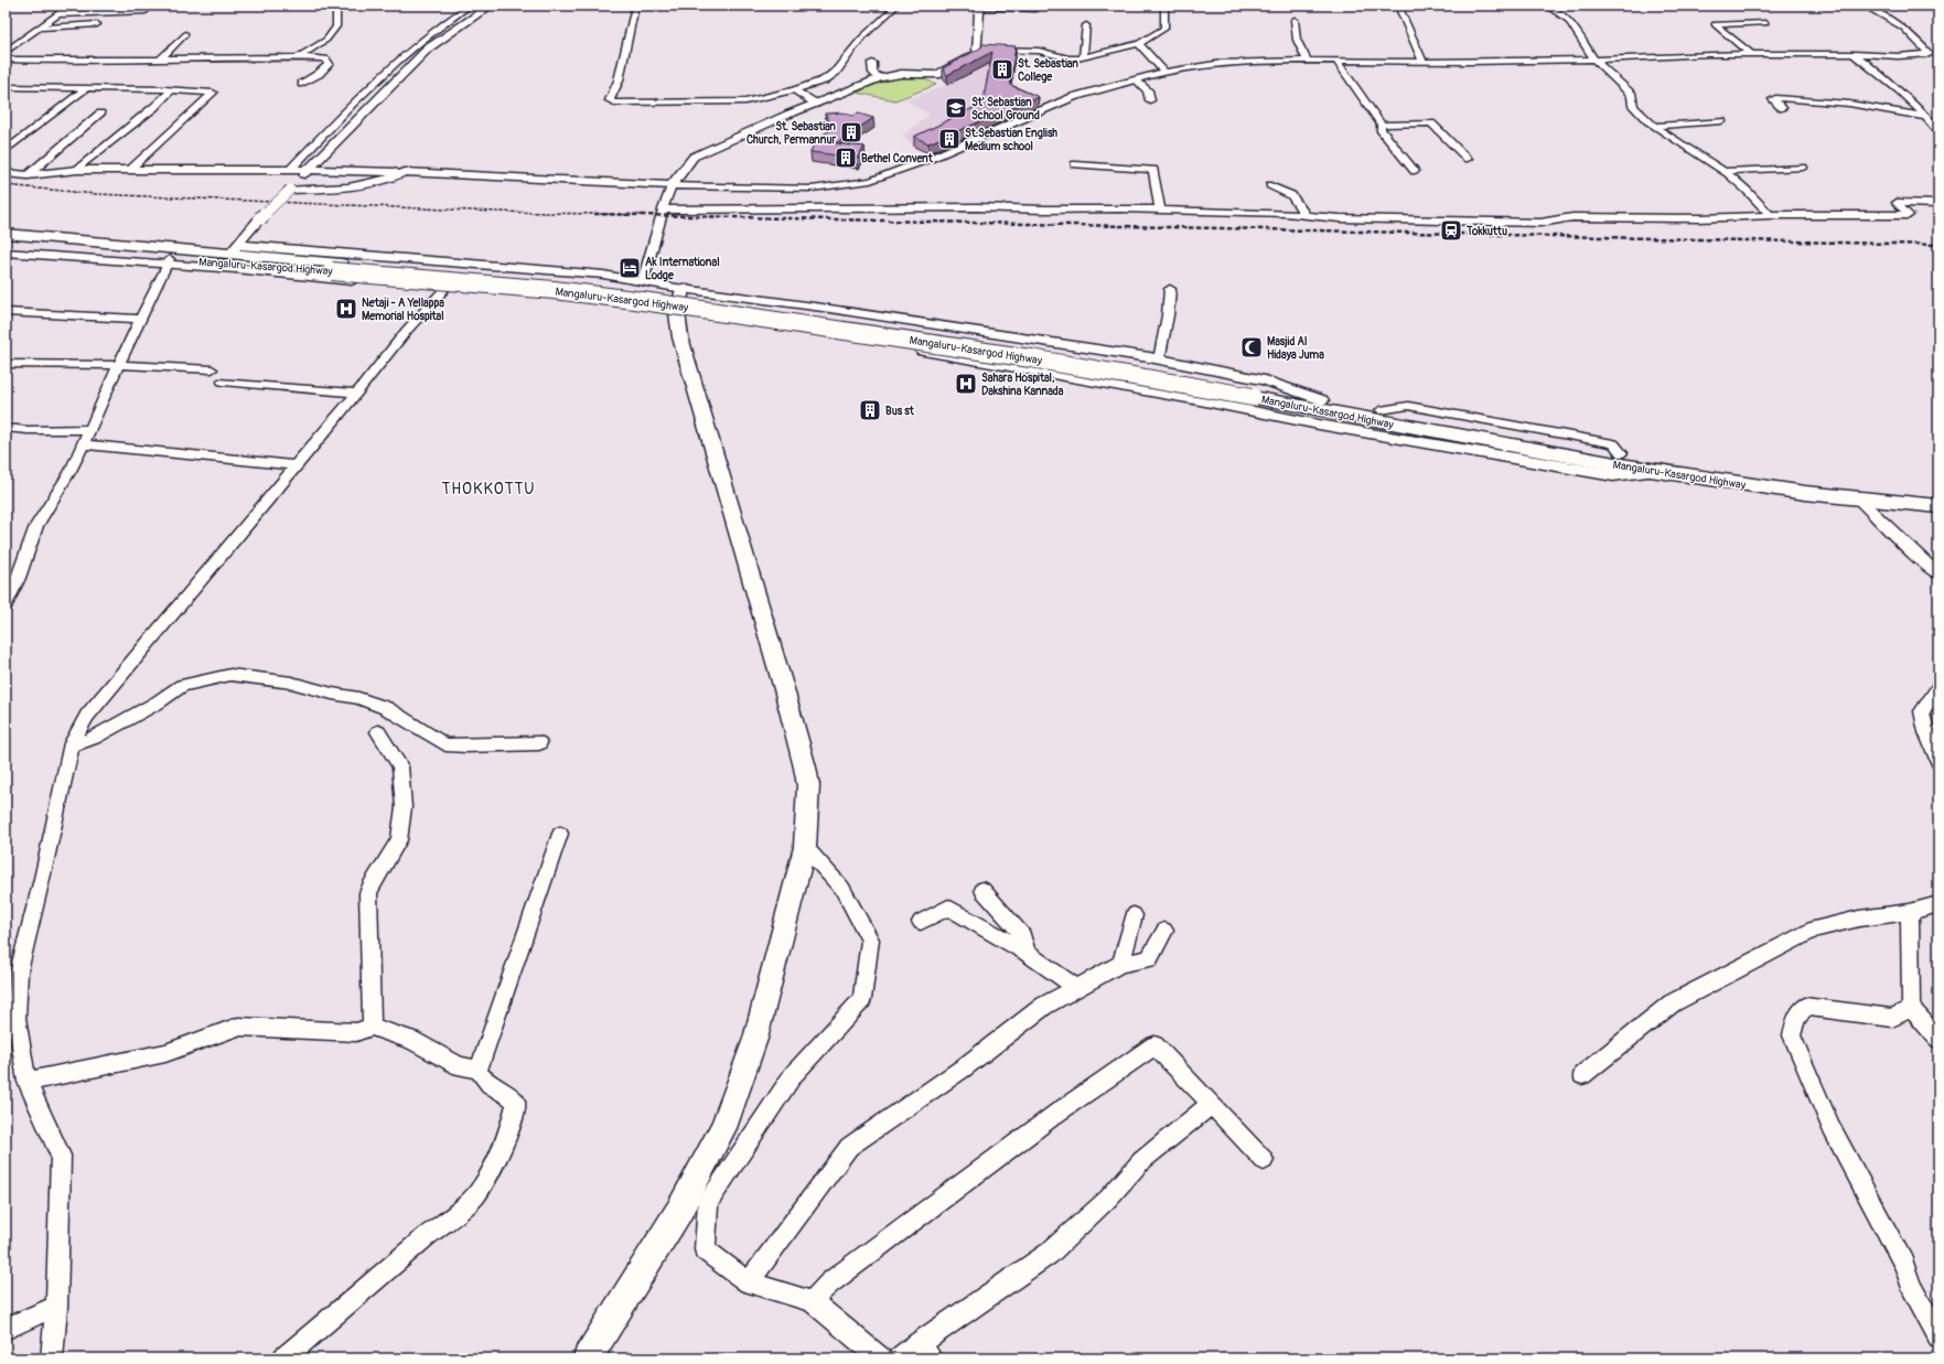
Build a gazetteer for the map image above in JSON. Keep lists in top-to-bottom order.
{
  "streets": {
    "highway": ["Mangaluru-Kasargod Highway"]
  },
  "districts": ["THOKKOTTU"],
  "places": {
    "building": [
      "St. Sebastian College",
      "St. Sebastian Church, Permannur",
      "St.Sebastian English Medium school",
      "Bethel Convent",
      "Bus st"
    ],
    "school or university": ["St' Sebastian School Ground"],
    "station": ["Tokkuttu"],
    "hotel": ["Ak International Lodge"],
    "hospital": ["Netaji - A Yellappa Memorial Hospital", "Sahara Hospital, Dakshina Kannada"],
    "mosque": ["Masjid Al Hidaya Juma"]
  }
}
